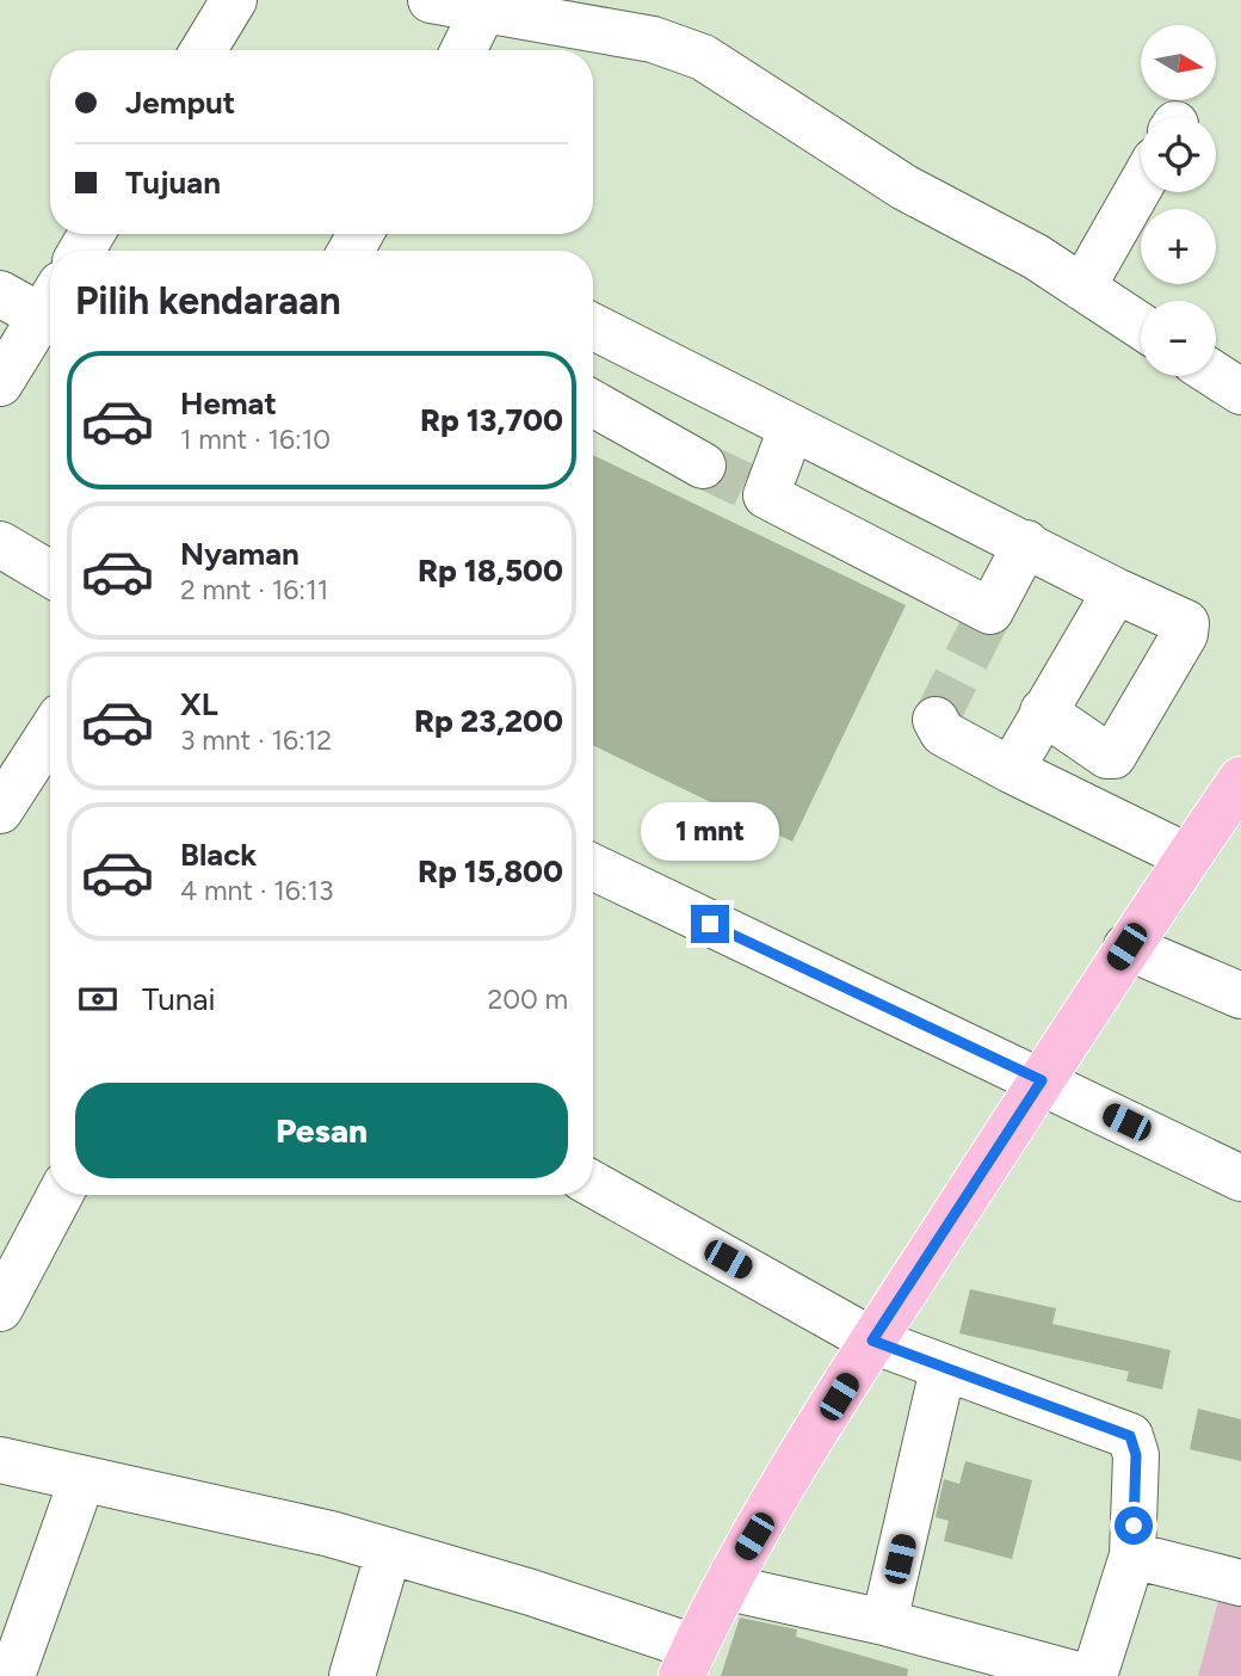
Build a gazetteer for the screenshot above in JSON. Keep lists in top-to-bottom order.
{
  "north": "right",
  "page": {
    "map_buttons": ["+", "−"],
    "banner": ["Jemput", "Tujuan"],
    "heading": "Pilih kendaraan",
    "list": [
      {
        "name": "Hemat",
        "note": "1 mnt · 16:10",
        "value": "Rp 13,700"
      },
      {
        "name": "Nyaman",
        "note": "2 mnt · 16:11",
        "value": "Rp 18,500"
      },
      {
        "name": "XL",
        "note": "3 mnt · 16:12",
        "value": "Rp 23,200"
      },
      {
        "name": "Black",
        "note": "4 mnt · 16:13",
        "value": "Rp 15,800"
      }
    ],
    "bubble": "1 mnt",
    "pay": ["Tunai", "200 m"],
    "buttons": "Pesan"
  }
}
